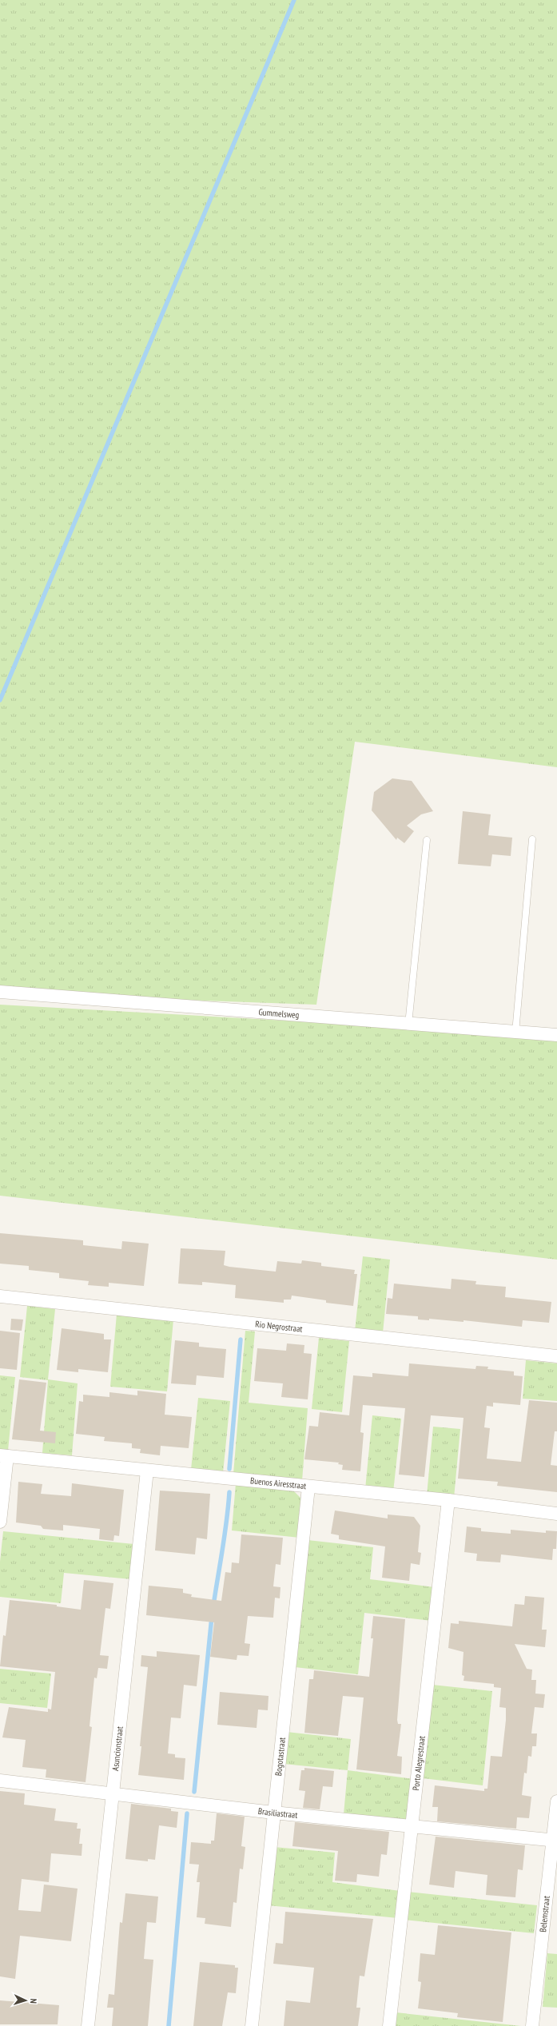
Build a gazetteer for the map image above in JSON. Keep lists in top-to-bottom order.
{
  "streets": {
    "street": [
      "Gummelsweg",
      "Rio Negrostraat",
      "Buenos Airesstraat",
      "Asuncionstraat",
      "Bogotastraat",
      "Porto Alegrestraat",
      "Brasiliastraat",
      "Belemstraat"
    ]
  },
  "crossings": [
    ["Buenos Airesstraat", "Asuncionstraat"],
    ["Buenos Airesstraat", "Bogotastraat"],
    ["Buenos Airesstraat", "Porto Alegrestraat"],
    ["Asuncionstraat", "Brasiliastraat"],
    ["Bogotastraat", "Brasiliastraat"],
    ["Porto Alegrestraat", "Brasiliastraat"],
    ["Brasiliastraat", "Belemstraat"]
  ],
  "north": "right"
}
